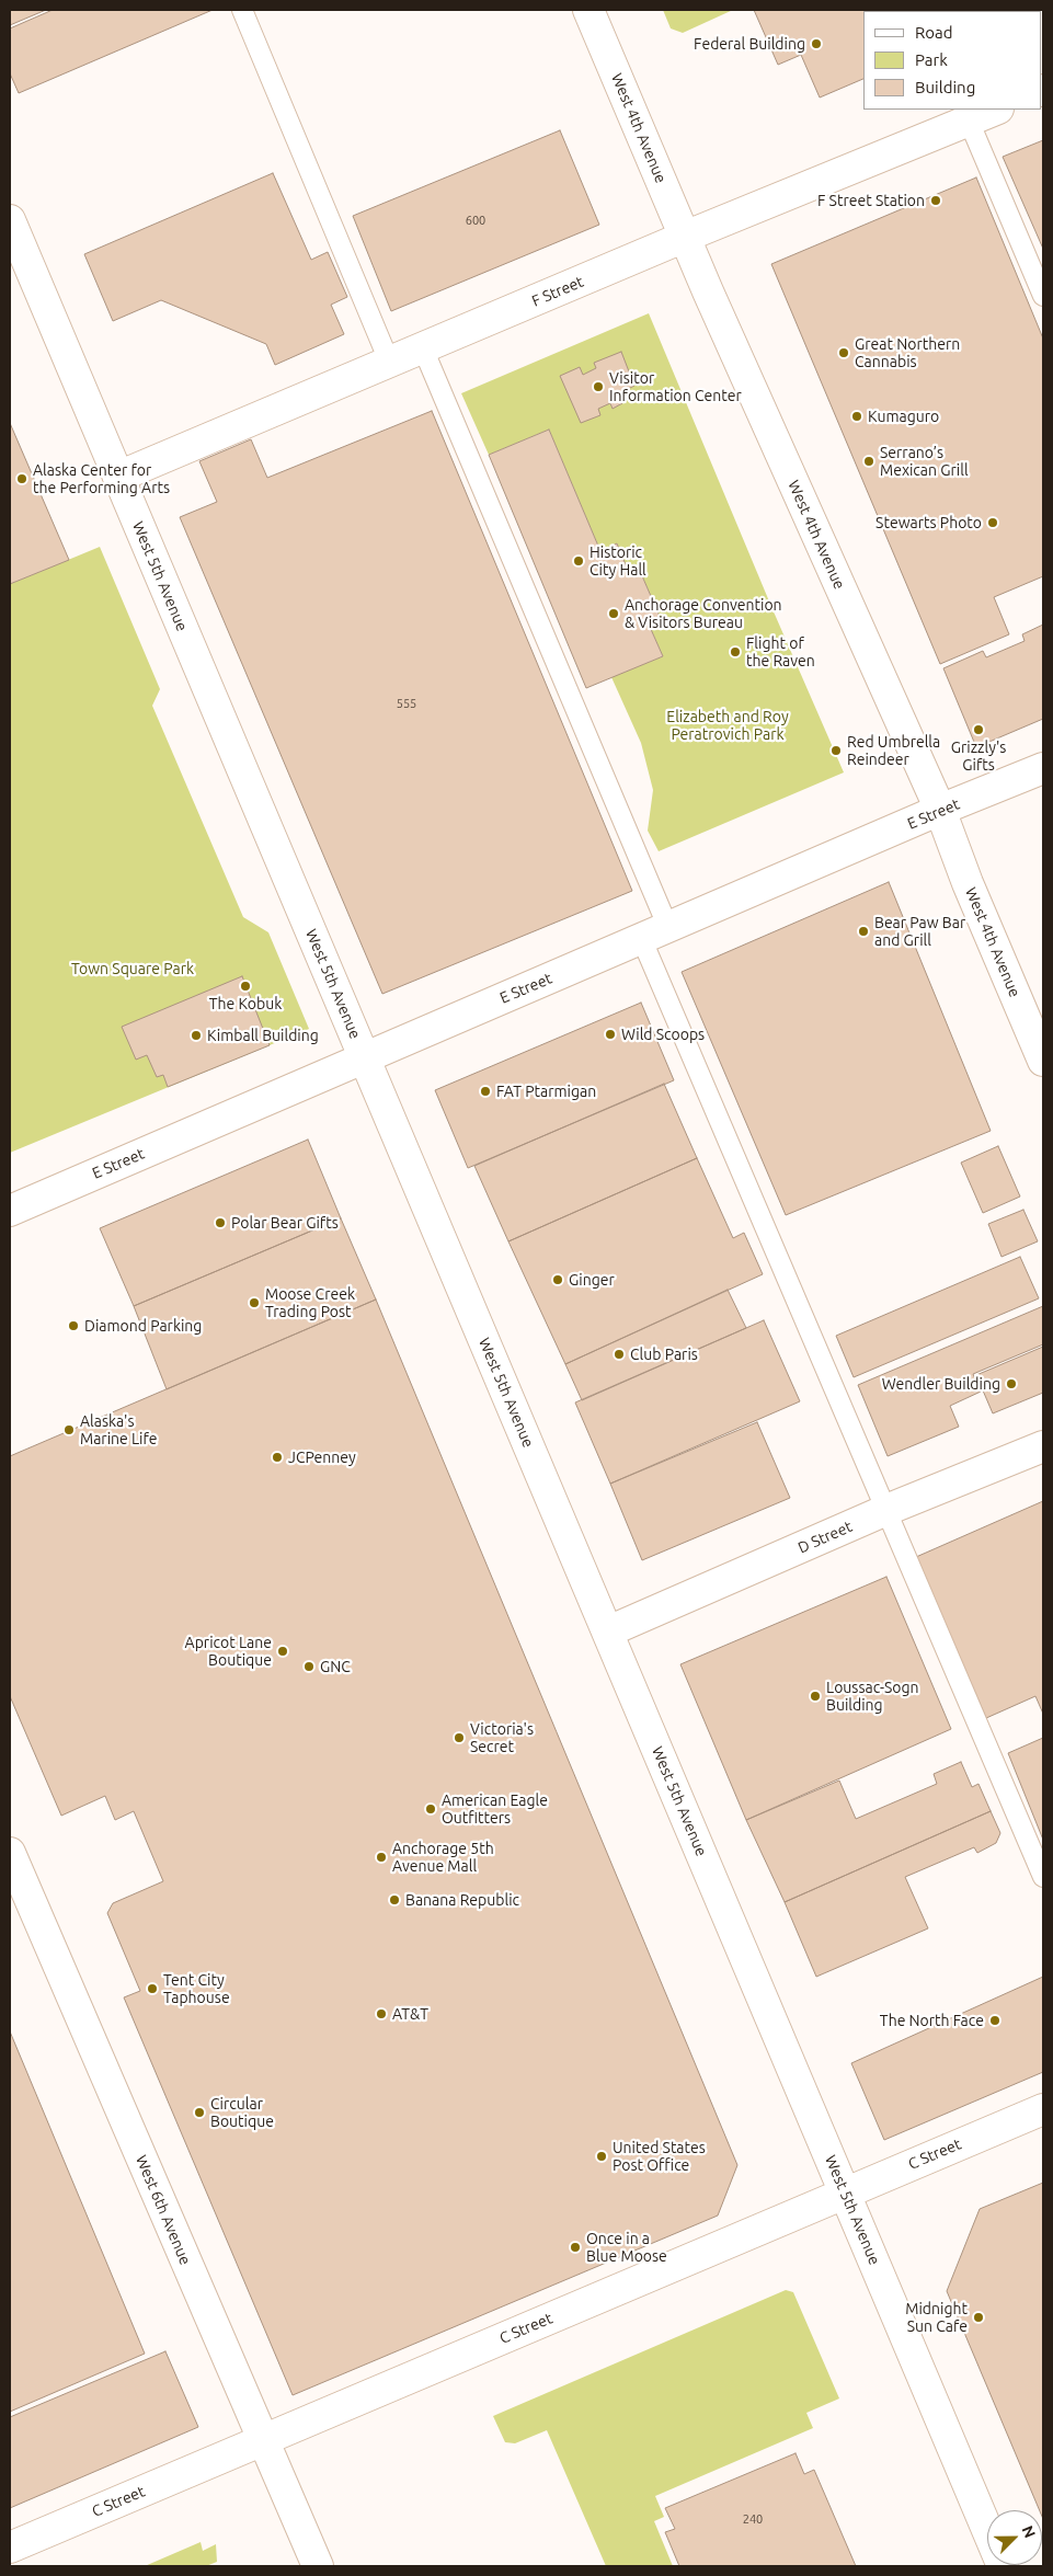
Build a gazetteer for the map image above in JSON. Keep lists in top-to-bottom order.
{
  "streets": {
    "main road": [
      "West 4th Avenue",
      "F Street",
      "West 5th Avenue",
      "E Street",
      "D Street",
      "C Street",
      "West 6th Avenue"
    ]
  },
  "crossings": [
    ["West 4th Avenue", "F Street"],
    ["West 4th Avenue", "E Street"],
    ["F Street", "West 5th Avenue"],
    ["West 5th Avenue", "E Street"],
    ["West 5th Avenue", "D Street"],
    ["West 5th Avenue", "C Street"],
    ["C Street", "West 6th Avenue"]
  ],
  "parks": ["Elizabeth and Roy Peratrovich Park", "Town Square Park"],
  "places": [
    "Federal Building",
    "F Street Station",
    "Great Northern Cannabis",
    "Visitor Information Center",
    "Kumaguro",
    "Serrano’s Mexican Grill",
    "Alaska Center for the Performing Arts",
    "Stewarts Photo",
    "Historic City Hall",
    "Anchorage Convention & Visitors Bureau",
    "Flight of the Raven",
    "Grizzly's Gifts",
    "Red Umbrella Reindeer",
    "Bear Paw Bar and Grill",
    "The Kobuk",
    "Wild Scoops",
    "Kimball Building",
    "FAT Ptarmigan",
    "Polar Bear Gifts",
    "Ginger",
    "Moose Creek Trading Post",
    "Diamond Parking",
    "Club Paris",
    "Wendler Building",
    "Alaska's Marine Life",
    "JCPenney",
    "Apricot Lane Boutique",
    "GNC",
    "Loussac-Sogn Building",
    "Victoria's Secret",
    "American Eagle Outfitters",
    "Anchorage 5th Avenue Mall",
    "Banana Republic",
    "Tent City Taphouse",
    "AT&T",
    "The North Face",
    "Circular Boutique",
    "United States Post Office",
    "Once in a Blue Moose",
    "Midnight Sun Cafe"
  ],
  "house_numbers": ["600", "555", "240"],
  "legend": ["Road", "Park", "Building"],
  "north": "top right"
}
